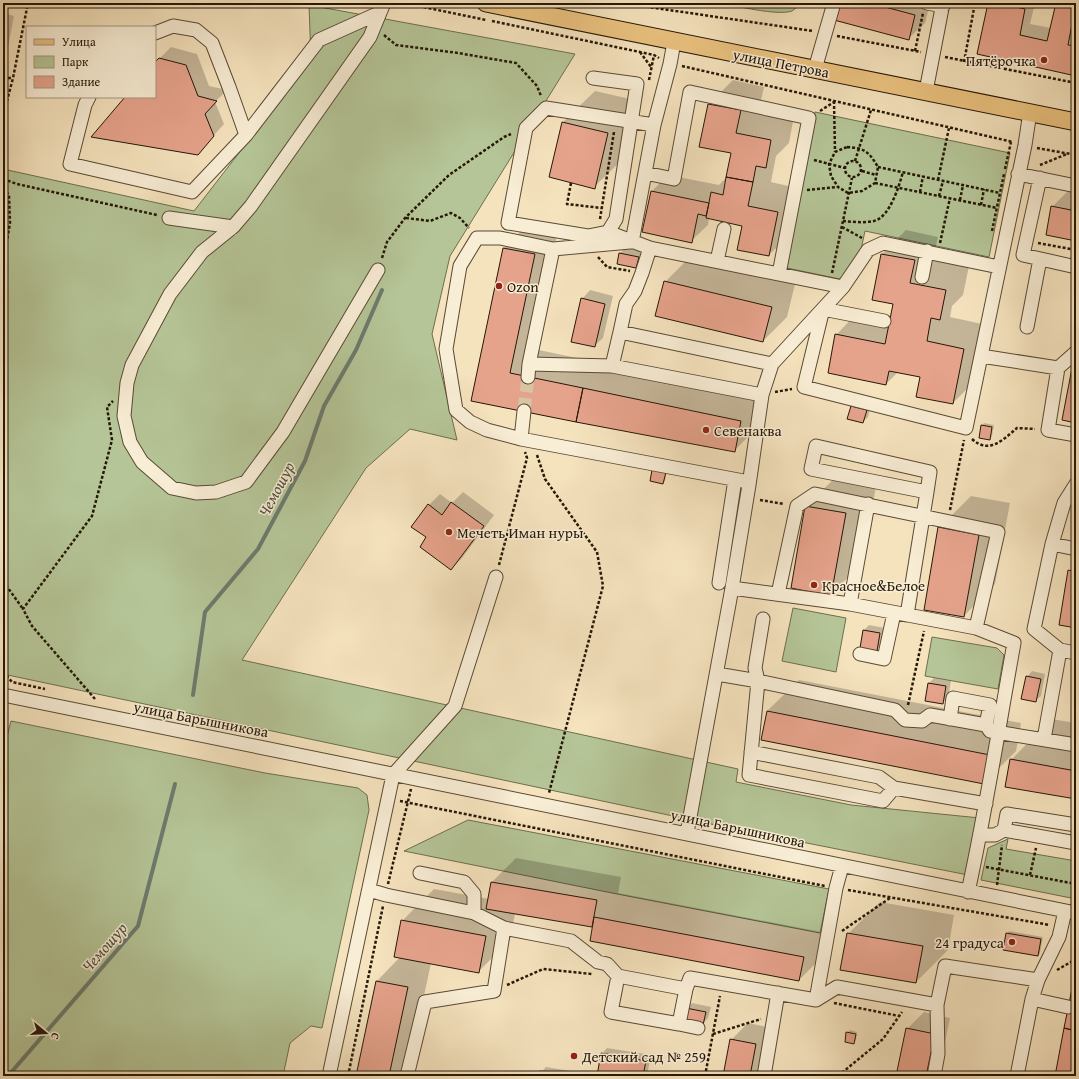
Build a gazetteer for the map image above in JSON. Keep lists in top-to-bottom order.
{
  "streets": {
    "main road": ["улица Петрова"],
    "street": ["улица Барышникова"]
  },
  "water": ["Чемошур"],
  "places": [
    "Пятёрочка",
    "Ozon",
    "Севенаква",
    "Мечеть Иман нуры",
    "Красное&Белое",
    "24 градуса",
    "Детский сад № 259"
  ],
  "legend": ["Улица", "Парк", "Здание"],
  "north": "right"
}
